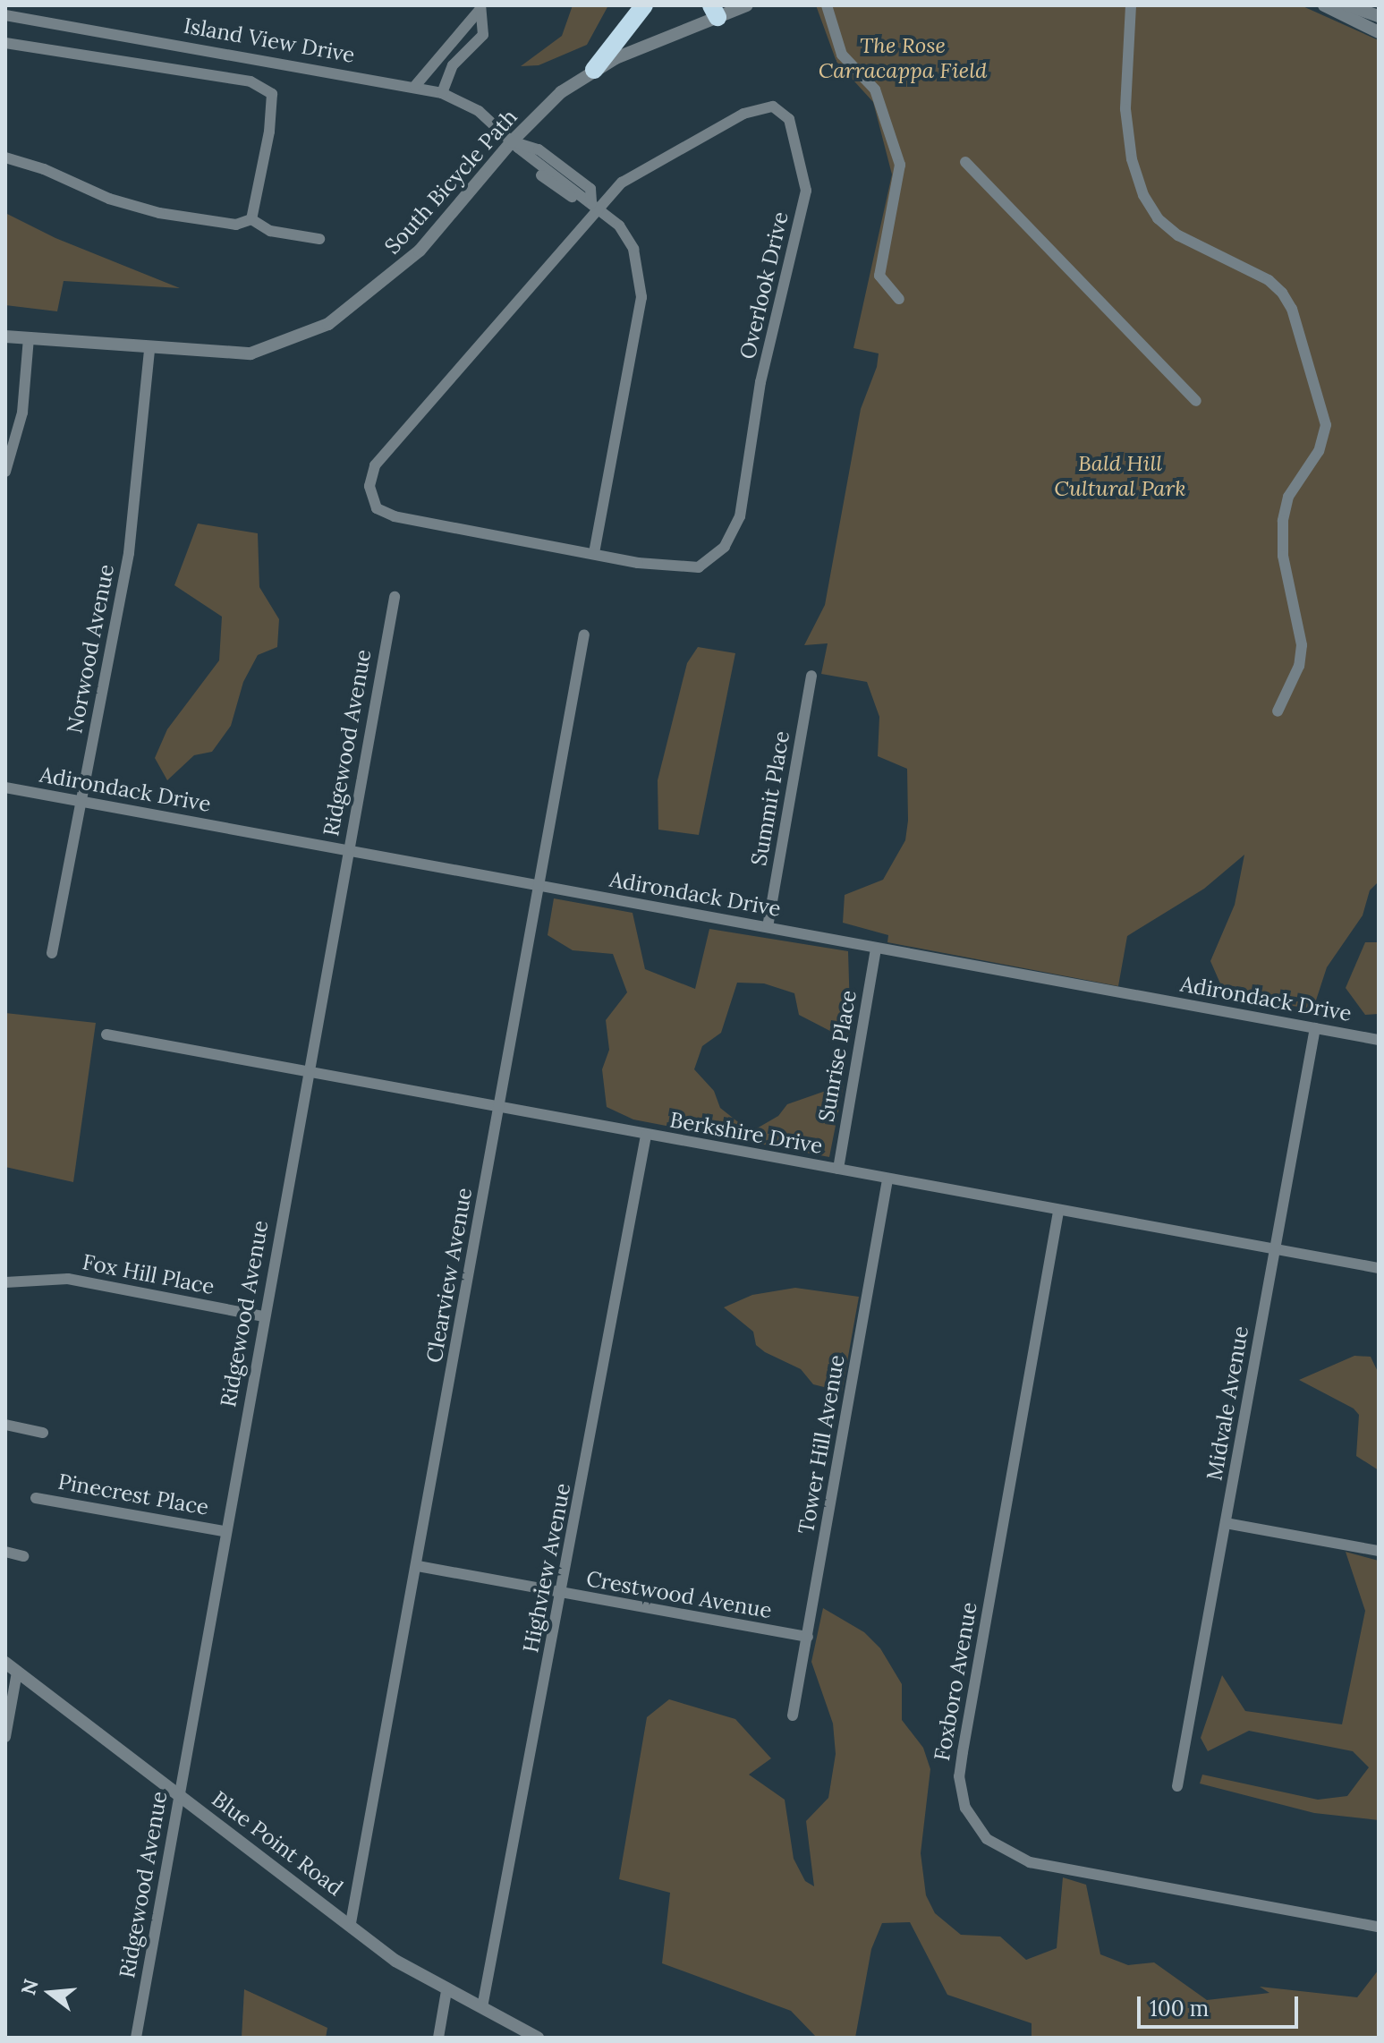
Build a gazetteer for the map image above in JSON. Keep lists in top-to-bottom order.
{
  "streets": {
    "street": [
      "Island View Drive",
      "South Bicycle Path",
      "Overlook Drive",
      "Norwood Avenue",
      "Ridgewood Avenue",
      "Adirondack Drive",
      "Summit Place",
      "Sunrise Place",
      "Berkshire Drive",
      "Fox Hill Place",
      "Clearview Avenue",
      "Midvale Avenue",
      "Tower Hill Avenue",
      "Pinecrest Place",
      "Highview Avenue",
      "Crestwood Avenue",
      "Foxboro Avenue",
      "Blue Point Road"
    ]
  },
  "crossings": [
    ["Island View Drive", "South Bicycle Path"],
    ["South Bicycle Path", "Norwood Avenue"],
    ["Norwood Avenue", "Adirondack Drive"],
    ["Ridgewood Avenue", "Adirondack Drive"],
    ["Ridgewood Avenue", "Berkshire Drive"],
    ["Ridgewood Avenue", "Fox Hill Place"],
    ["Ridgewood Avenue", "Pinecrest Place"],
    ["Ridgewood Avenue", "Blue Point Road"],
    ["Adirondack Drive", "Summit Place"],
    ["Adirondack Drive", "Sunrise Place"],
    ["Adirondack Drive", "Clearview Avenue"],
    ["Adirondack Drive", "Midvale Avenue"],
    ["Sunrise Place", "Berkshire Drive"],
    ["Berkshire Drive", "Clearview Avenue"],
    ["Berkshire Drive", "Midvale Avenue"],
    ["Berkshire Drive", "Tower Hill Avenue"],
    ["Berkshire Drive", "Highview Avenue"],
    ["Berkshire Drive", "Foxboro Avenue"],
    ["Clearview Avenue", "Crestwood Avenue"],
    ["Clearview Avenue", "Blue Point Road"],
    ["Tower Hill Avenue", "Crestwood Avenue"],
    ["Highview Avenue", "Crestwood Avenue"],
    ["Highview Avenue", "Blue Point Road"]
  ],
  "parks": ["The Rose Carracappa Field", "Bald Hill Cultural Park"],
  "scale_bar": "100 m",
  "north": "left"
}
